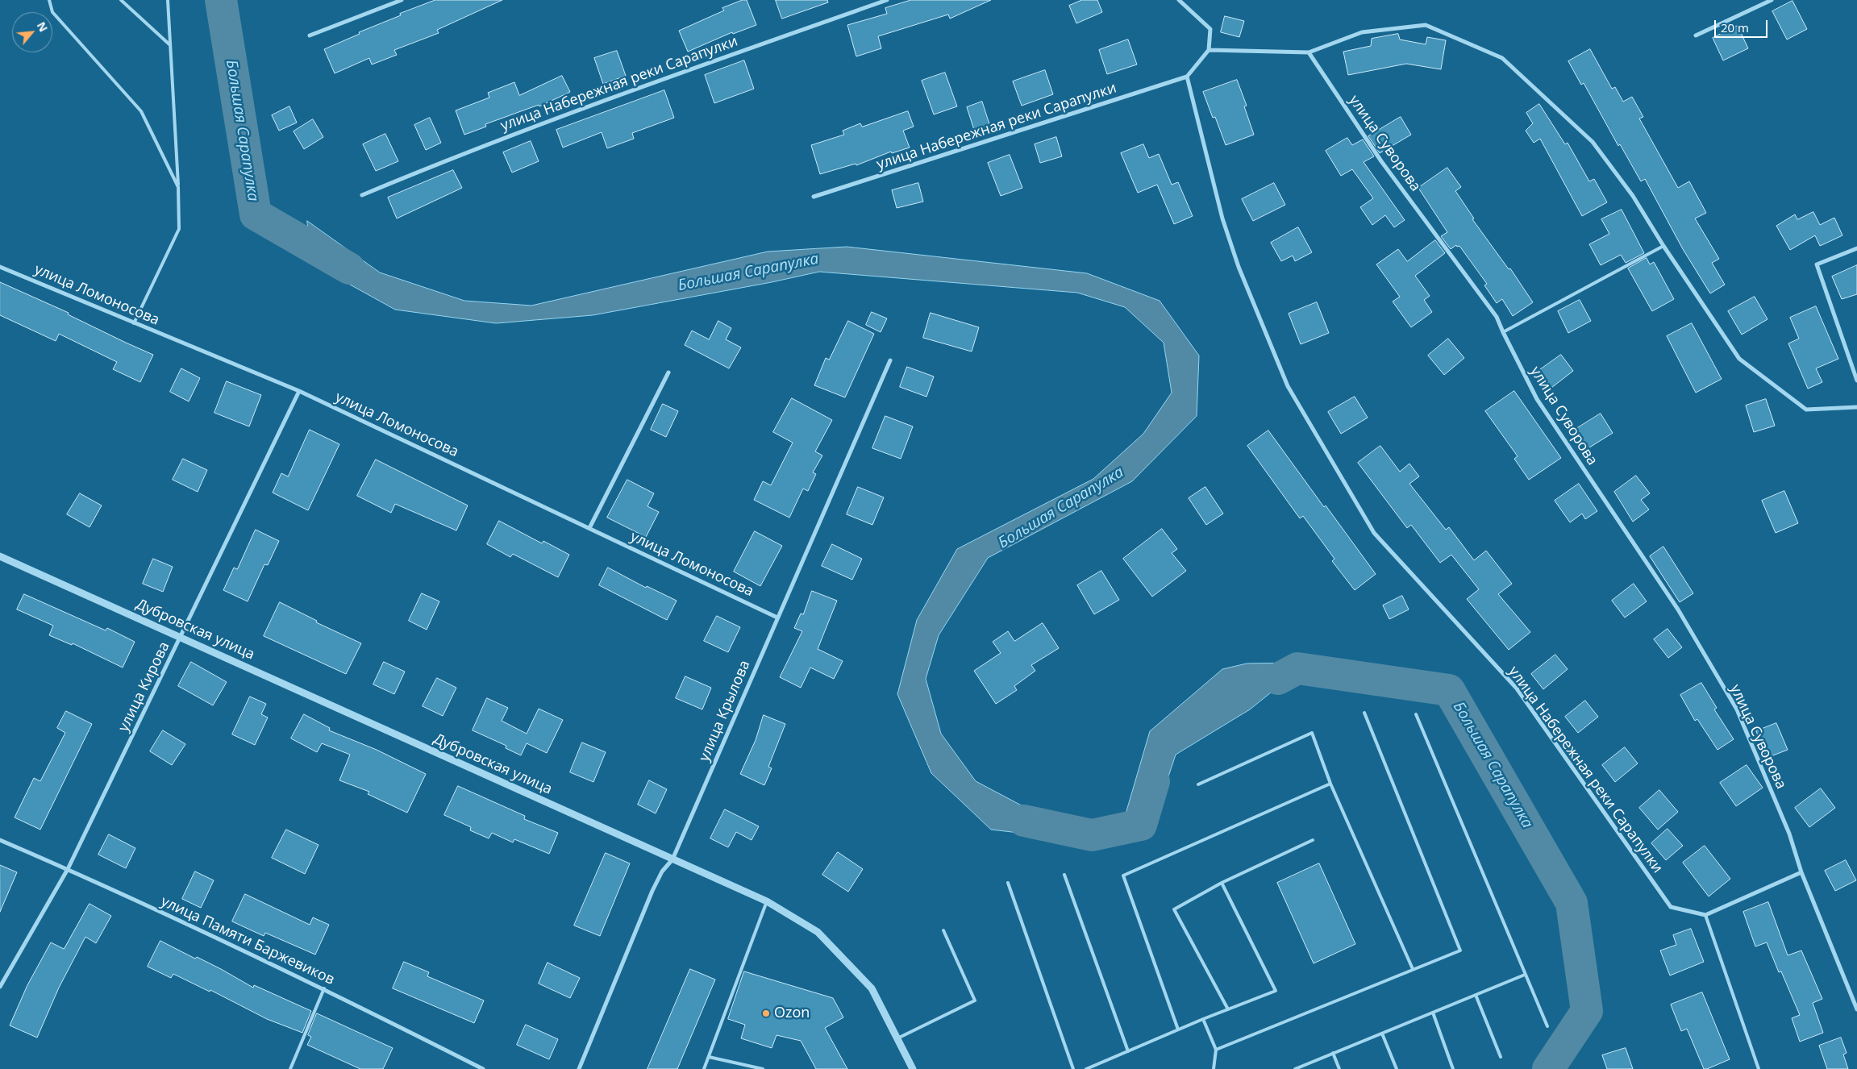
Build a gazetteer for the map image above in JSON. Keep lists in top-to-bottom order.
{
  "streets": {
    "street": [
      "улица Набережная реки Сарапулки",
      "улица Суворова",
      "улица Ломоносова",
      "Дубровская улица",
      "улица Кирова",
      "улица Крылова",
      "улица Памяти Баржевиков"
    ]
  },
  "crossings": [
    ["улица Ломоносова", "улица Кирова"],
    ["улица Ломоносова", "улица Крылова"],
    ["Дубровская улица", "улица Кирова"],
    ["Дубровская улица", "улица Крылова"],
    ["улица Кирова", "улица Памяти Баржевиков"]
  ],
  "water": ["Большая Сарапулка"],
  "places": ["Ozon"],
  "scale_bar": "20 m",
  "north": "top right"
}
